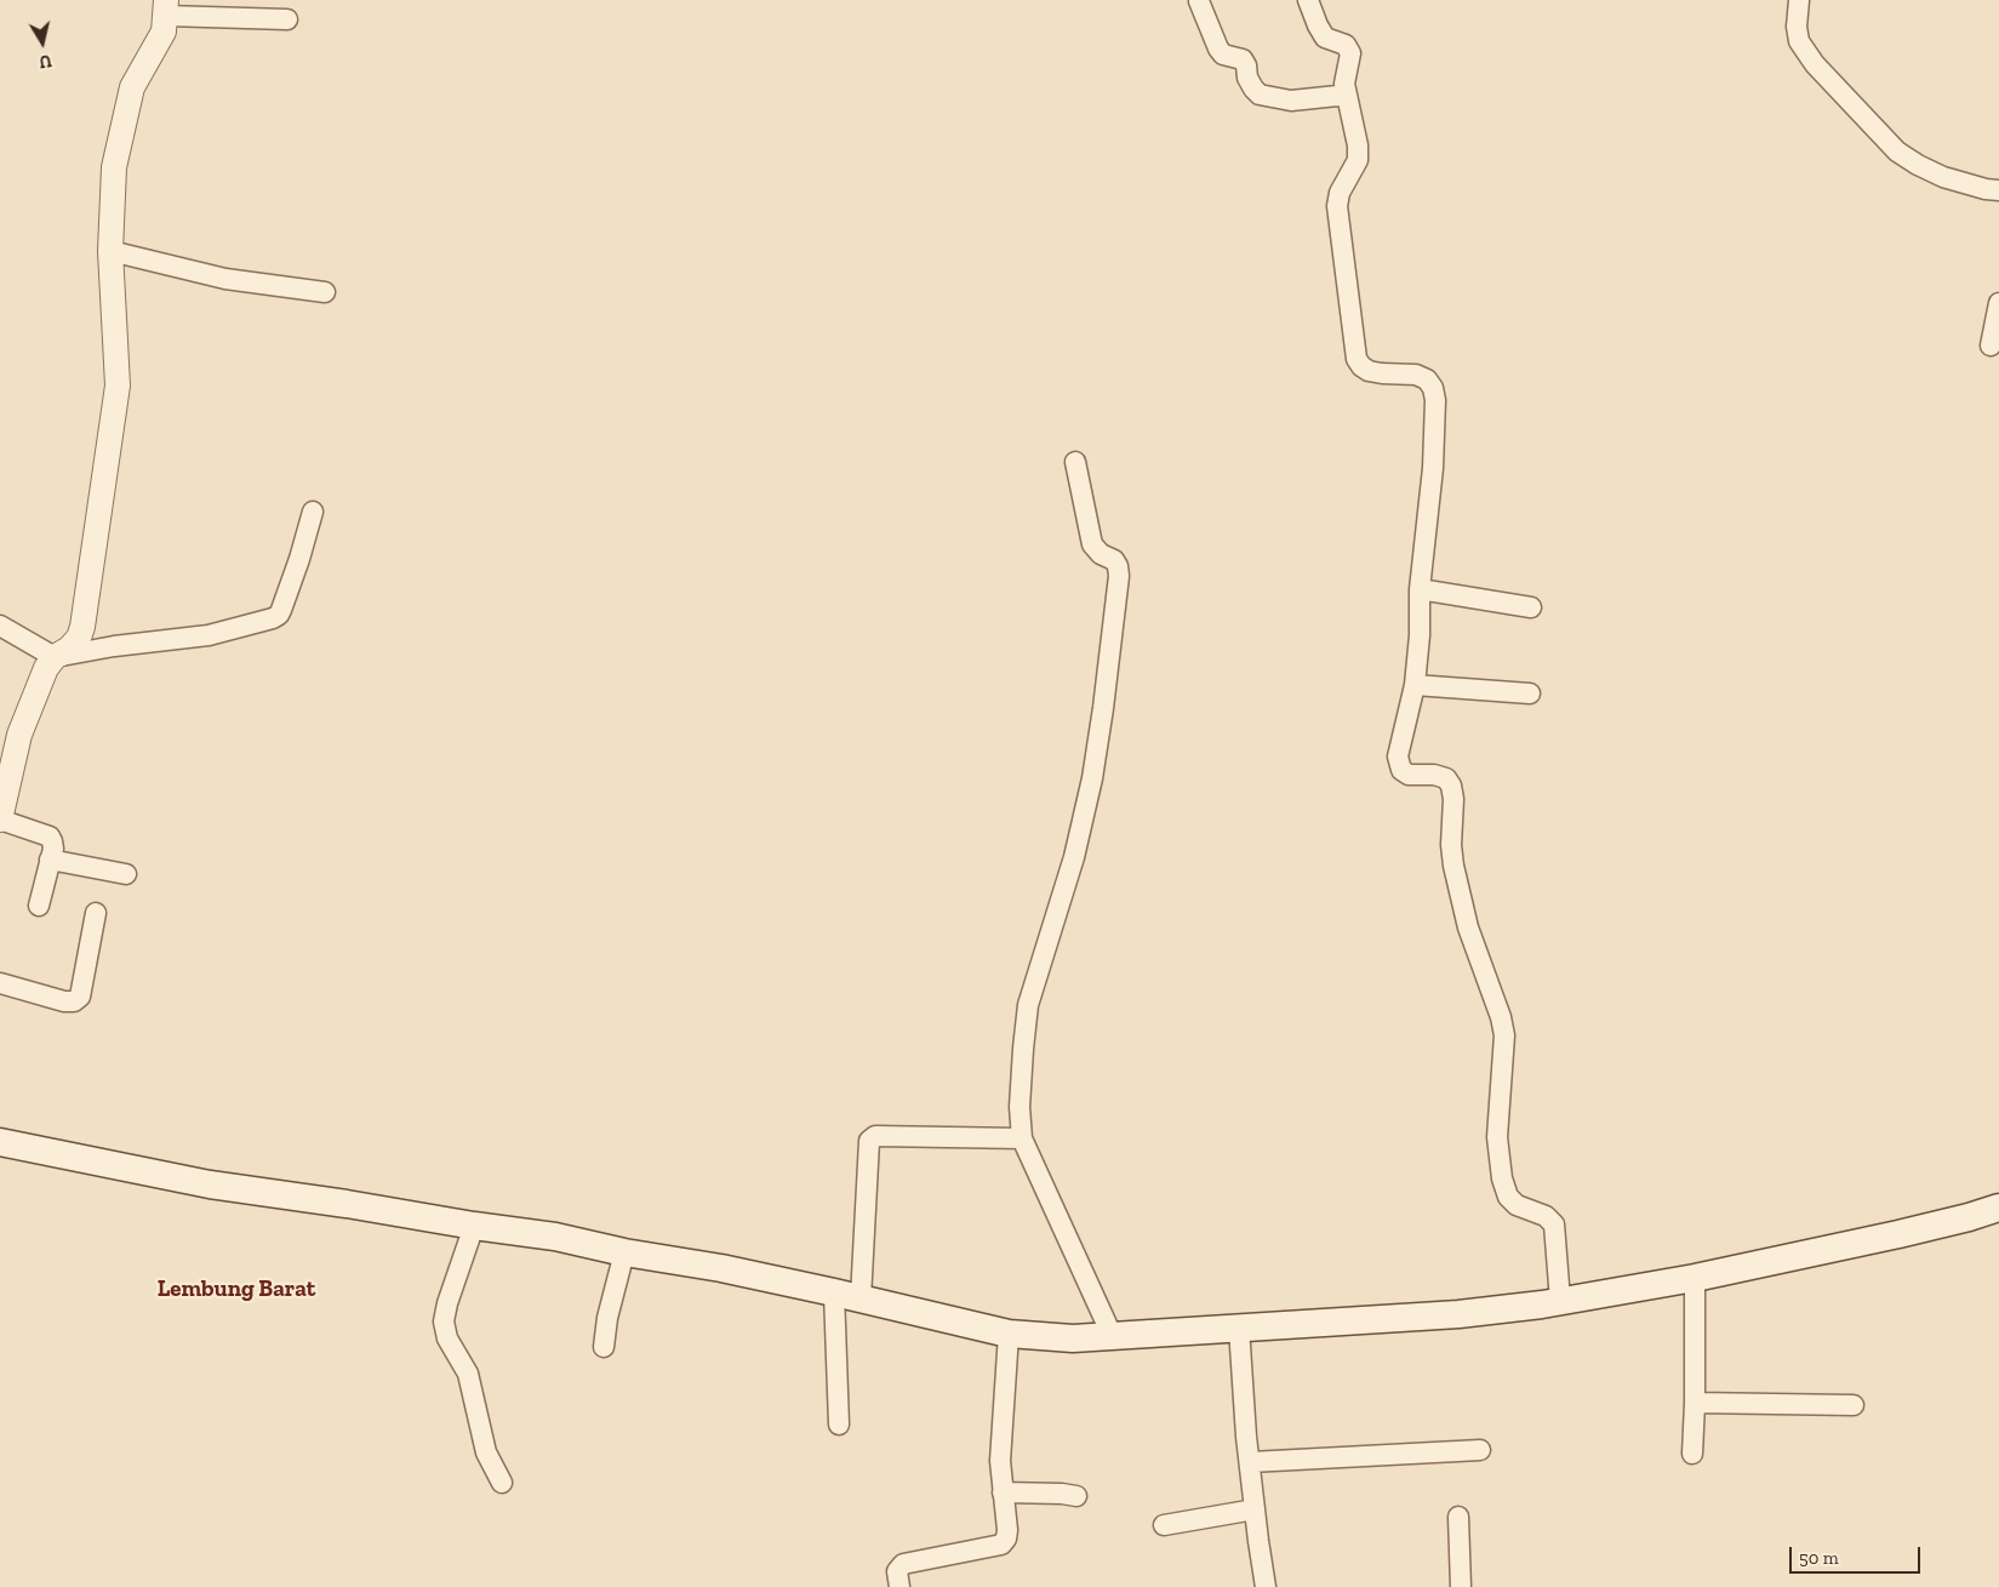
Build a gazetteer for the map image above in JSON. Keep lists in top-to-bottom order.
{
  "districts": ["Lembung Barat"],
  "scale_bar": "50 m",
  "north": "bottom"
}
